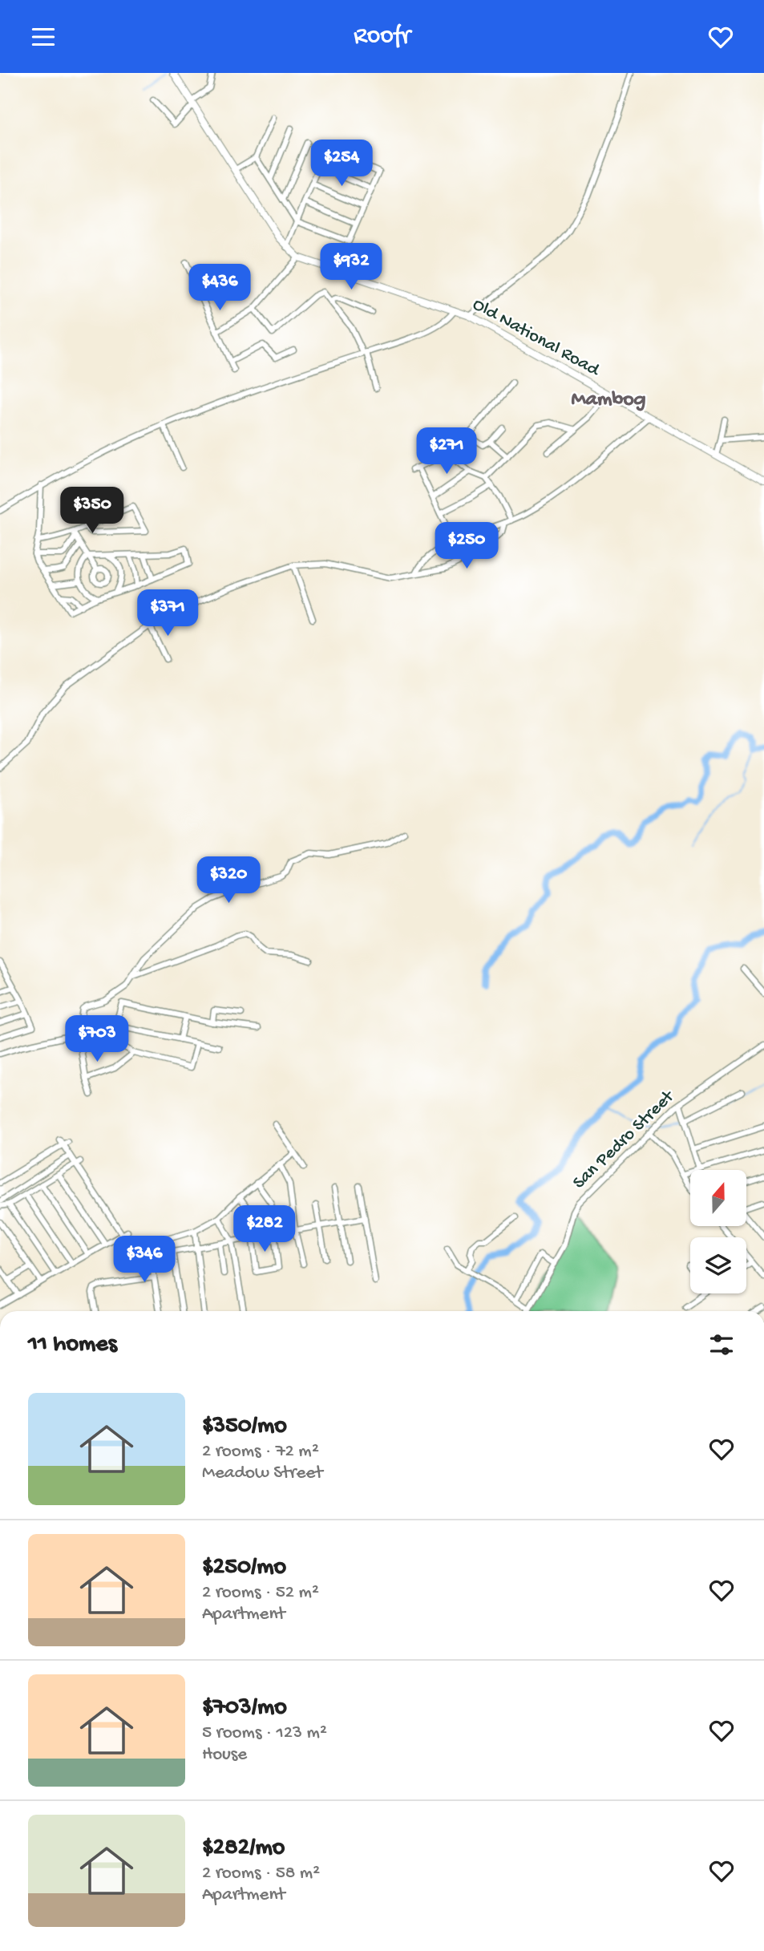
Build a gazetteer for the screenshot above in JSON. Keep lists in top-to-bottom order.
{
  "streets": {
    "main road": ["Old National Road"],
    "street": ["San Pedro Street"]
  },
  "districts": ["Mambog"],
  "north": "top",
  "page": {
    "header": "Roofr",
    "price": [
      "$254",
      "$932",
      "$436",
      "$271",
      "$350",
      "$250",
      "$371",
      "$320",
      "$703",
      "$282",
      "$346"
    ],
    "heading": "11 homes",
    "list": [
      {
        "name": "$350/mo",
        "note": "2 rooms · 72 m² · Meadow Street"
      },
      {
        "name": "$250/mo",
        "note": "2 rooms · 52 m² · Apartment"
      },
      {
        "name": "$703/mo",
        "note": "5 rooms · 123 m² · House"
      },
      {
        "name": "$282/mo",
        "note": "2 rooms · 58 m² · Apartment"
      }
    ]
  }
}
